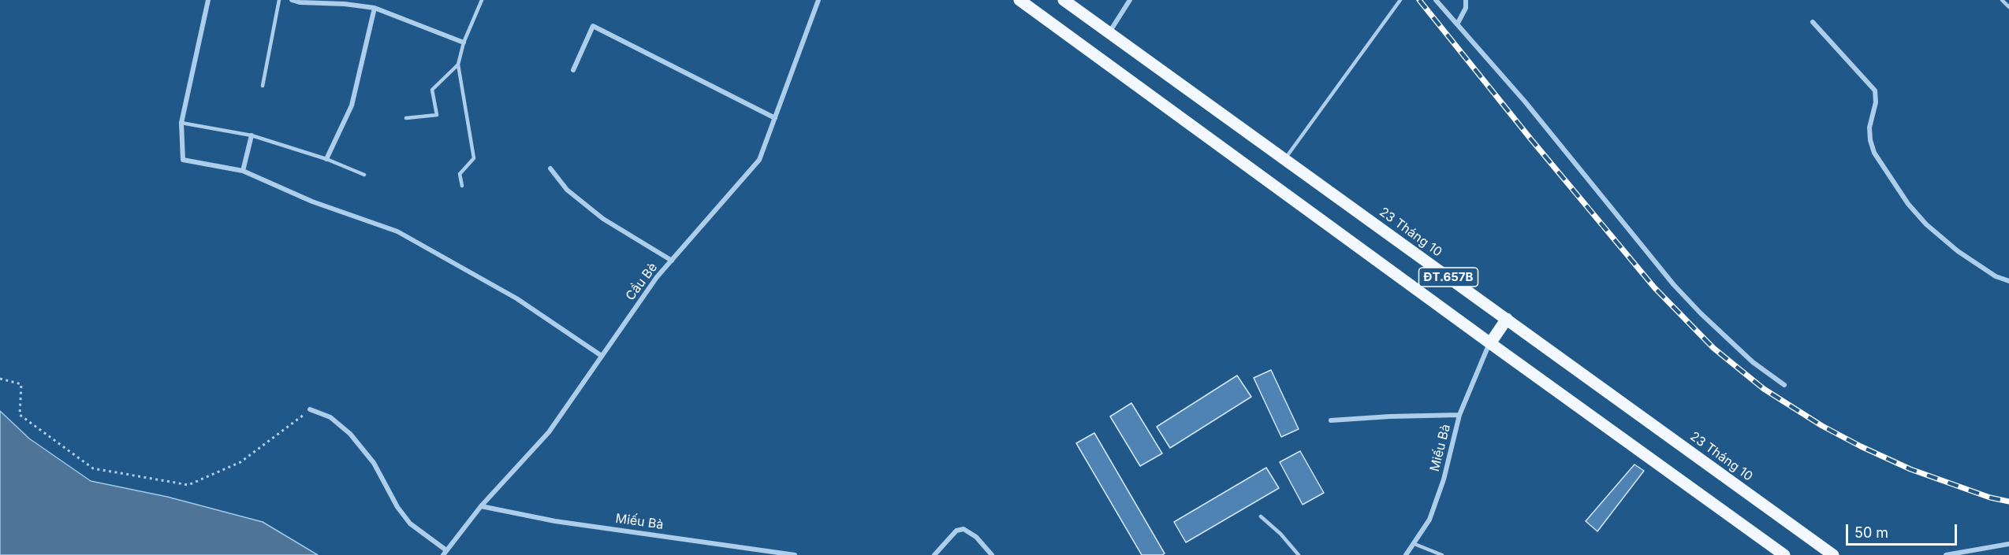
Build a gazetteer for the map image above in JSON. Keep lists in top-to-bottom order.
{
  "streets": {
    "main road": ["23 Tháng 10", "ĐT.657B"],
    "street": ["Cầu Bè", "Miếu Bà"]
  },
  "crossings": [
    ["ĐT.657B", "Miếu Bà"],
    ["Cầu Bè", "Miếu Bà"]
  ],
  "scale_bar": "50 m"
}
